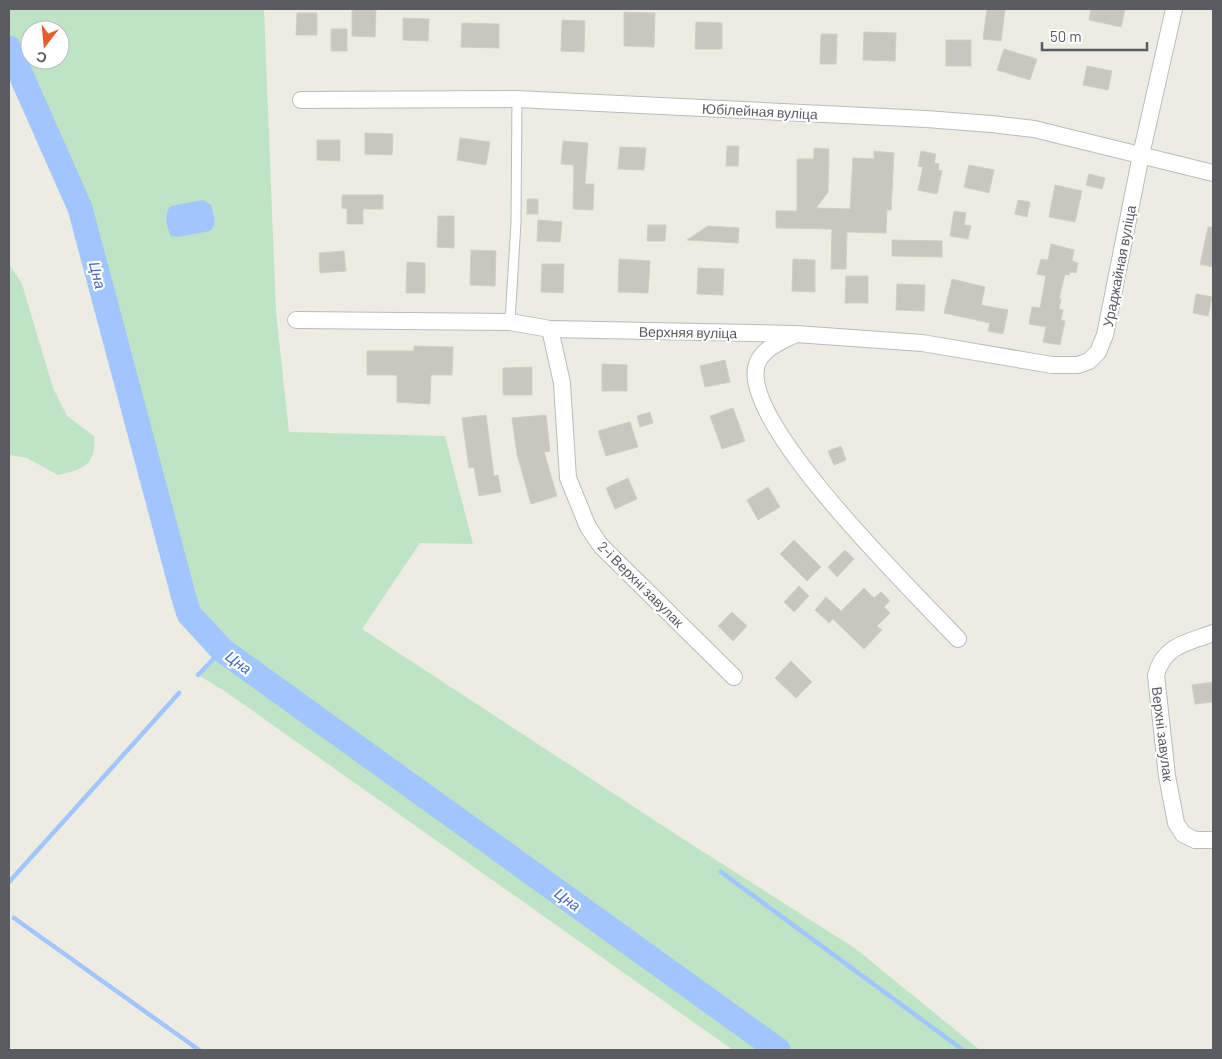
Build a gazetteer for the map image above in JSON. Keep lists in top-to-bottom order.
{
  "streets": {
    "street": [
      "Юбілейная вуліца",
      "Ураджайная вуліца",
      "Верхняя вуліца",
      "2-і Верхні завулак",
      "Верхні завулак"
    ]
  },
  "crossings": [
    ["Юбілейная вуліца", "Ураджайная вуліца"],
    ["Ураджайная вуліца", "Верхняя вуліца"],
    ["Верхняя вуліца", "2-і Верхні завулак"]
  ],
  "water": ["Цна"],
  "scale_bar": "50 m",
  "north": "bottom"
}
